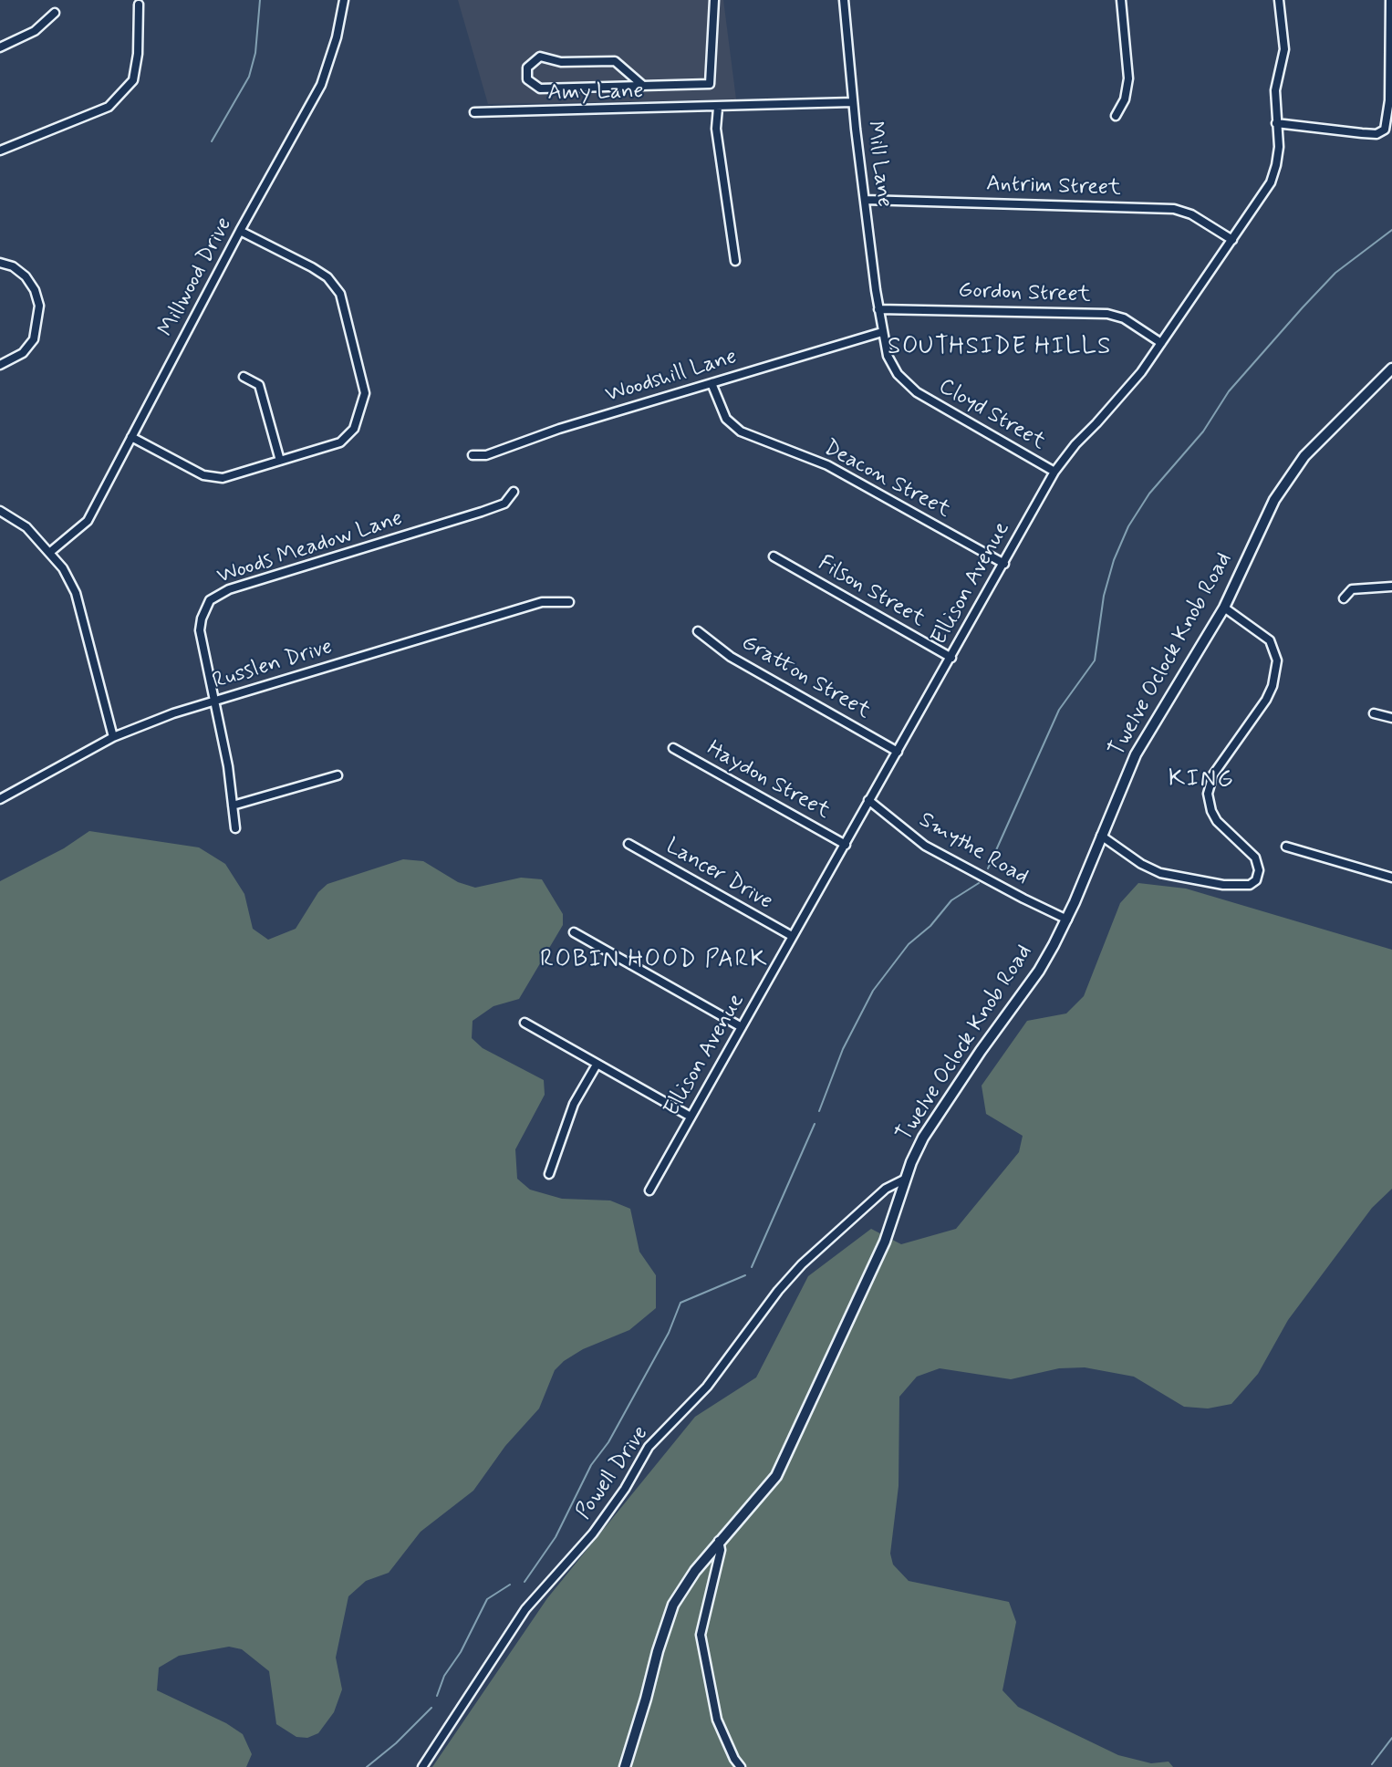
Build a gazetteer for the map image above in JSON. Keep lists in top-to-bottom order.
{
  "streets": {
    "street": [
      "Amy Lane",
      "Mill Lane",
      "Antrim Street",
      "Millwood Drive",
      "Gordon Street",
      "Woodshill Lane",
      "Cloyd Street",
      "Deacon Street",
      "Woods Meadow Lane",
      "Ellison Avenue",
      "Filson Street",
      "Twelve Oclock Knob Road",
      "Russlen Drive",
      "Gratton Street",
      "Haydon Street",
      "Smythe Road",
      "Lancer Drive",
      "Powell Drive"
    ]
  },
  "crossings": [
    ["Amy Lane", "Mill Lane"],
    ["Mill Lane", "Antrim Street"],
    ["Mill Lane", "Gordon Street"],
    ["Mill Lane", "Woodshill Lane"],
    ["Mill Lane", "Cloyd Street"],
    ["Antrim Street", "Ellison Avenue"],
    ["Gordon Street", "Ellison Avenue"],
    ["Woodshill Lane", "Cloyd Street"],
    ["Woodshill Lane", "Deacon Street"],
    ["Cloyd Street", "Ellison Avenue"],
    ["Deacon Street", "Ellison Avenue"],
    ["Woods Meadow Lane", "Russlen Drive"],
    ["Ellison Avenue", "Filson Street"],
    ["Ellison Avenue", "Gratton Street"],
    ["Ellison Avenue", "Haydon Street"],
    ["Ellison Avenue", "Smythe Road"],
    ["Ellison Avenue", "Lancer Drive"],
    ["Twelve Oclock Knob Road", "Smythe Road"],
    ["Twelve Oclock Knob Road", "Powell Drive"]
  ],
  "districts": ["SOUTHSIDE HILLS", "KING", "ROBIN HOOD PARK"]
}
